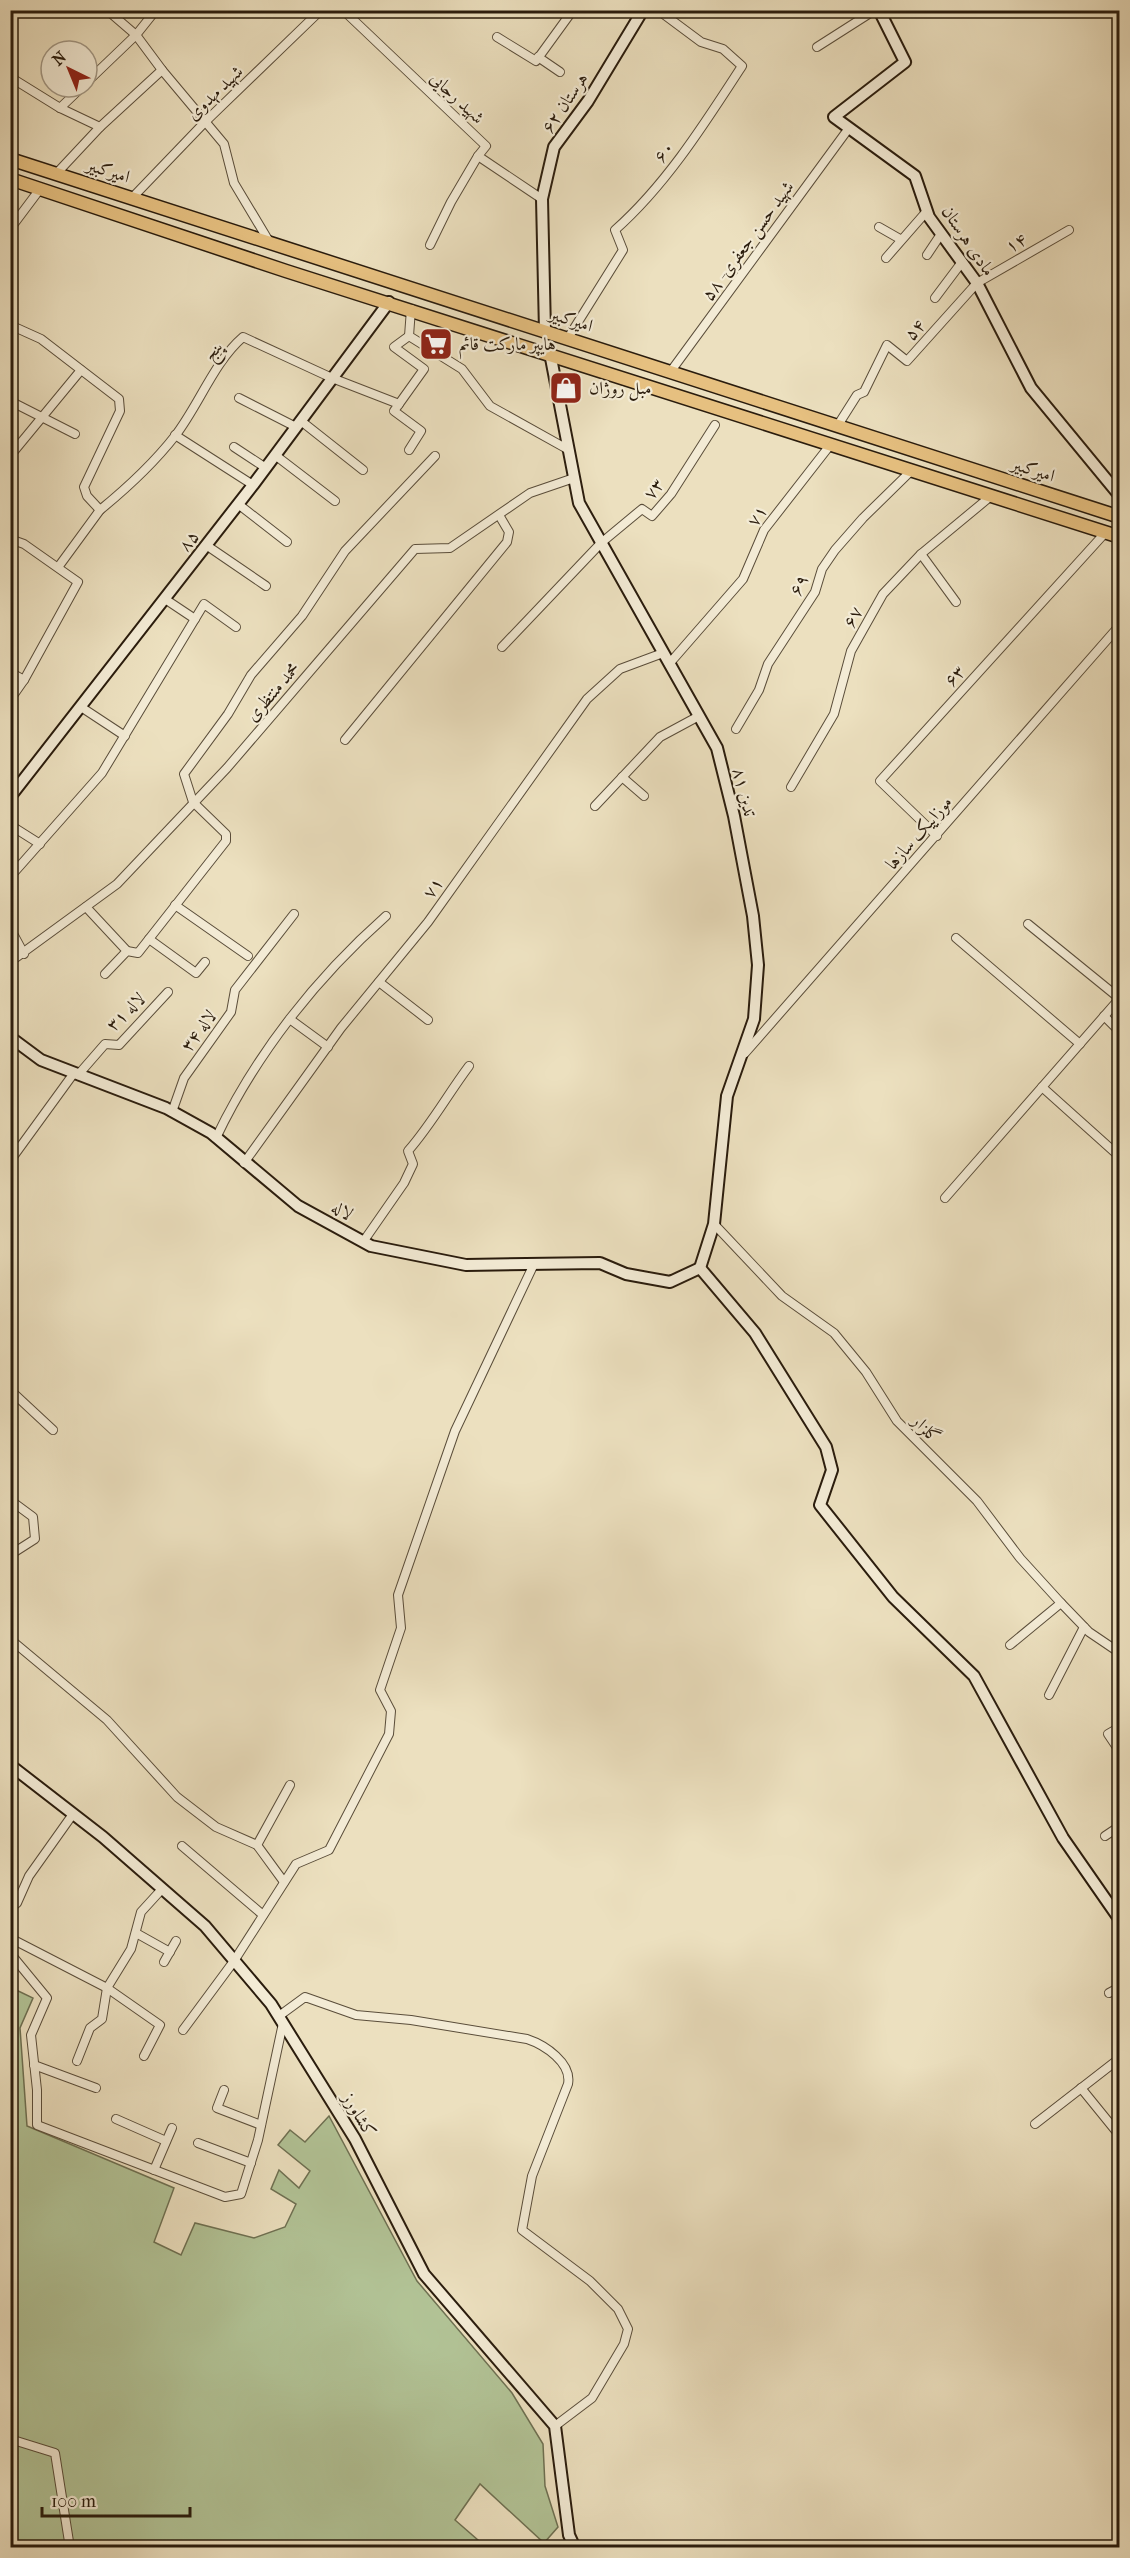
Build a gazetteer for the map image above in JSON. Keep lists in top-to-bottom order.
{
  "streets": {
    "main road": ["امیرکبیر"],
    "street": [
      "شهید مهدوی",
      "شهید رجایی",
      "هرستان ۶۲",
      "۶۰",
      "شهید حسن جعفری- ۵۸",
      "مادی هرستان",
      "۱۴",
      "۵۴",
      "پنج",
      "۷۳",
      "۷۱",
      "۸۵",
      "۶۹",
      "۶۷",
      "۶۳",
      "محمد منتظری",
      "تدین ۸۱",
      "موزاییک سازها",
      "لاله ۳۱",
      "لاله ۳۴",
      "لاله",
      "گلزار",
      "کشاورز"
    ]
  },
  "crossings": [
    ["شهید مهدوی", "امیرکبیر"],
    ["هرستان ۶۲", "امیرکبیر"],
    ["۶۰", "امیرکبیر"],
    ["امیرکبیر", "شهید حسن جعفری- ۵۸"],
    ["امیرکبیر", "۵۴"],
    ["امیرکبیر", "۷۱"],
    ["امیرکبیر", "۸۵"],
    ["امیرکبیر", "۶۹"],
    ["امیرکبیر", "۶۷"],
    ["امیرکبیر", "۶۳"],
    ["امیرکبیر", "تدین ۸۱"],
    ["شهید حسن جعفری- ۵۸", "مادی هرستان"],
    ["مادی هرستان", "۱۴"],
    ["مادی هرستان", "۵۴"],
    ["۱۴", "۵۴"],
    ["پنج", "۸۵"],
    ["۷۳", "تدین ۸۱"],
    ["۷۱", "تدین ۸۱"],
    ["۷۱", "لاله"],
    ["۶۳", "موزاییک سازها"],
    ["محمد منتظری", "تدین ۸۱"],
    ["تدین ۸۱", "موزاییک سازها"],
    ["تدین ۸۱", "لاله"],
    ["تدین ۸۱", "گلزار"],
    ["لاله ۳۱", "لاله"],
    ["لاله ۳۴", "لاله"]
  ],
  "places": {
    "supermarket": ["هایپر مارکت قائم"],
    "shop": ["مبل روژان"]
  },
  "scale_bar": "100 m",
  "north": "top left"
}
